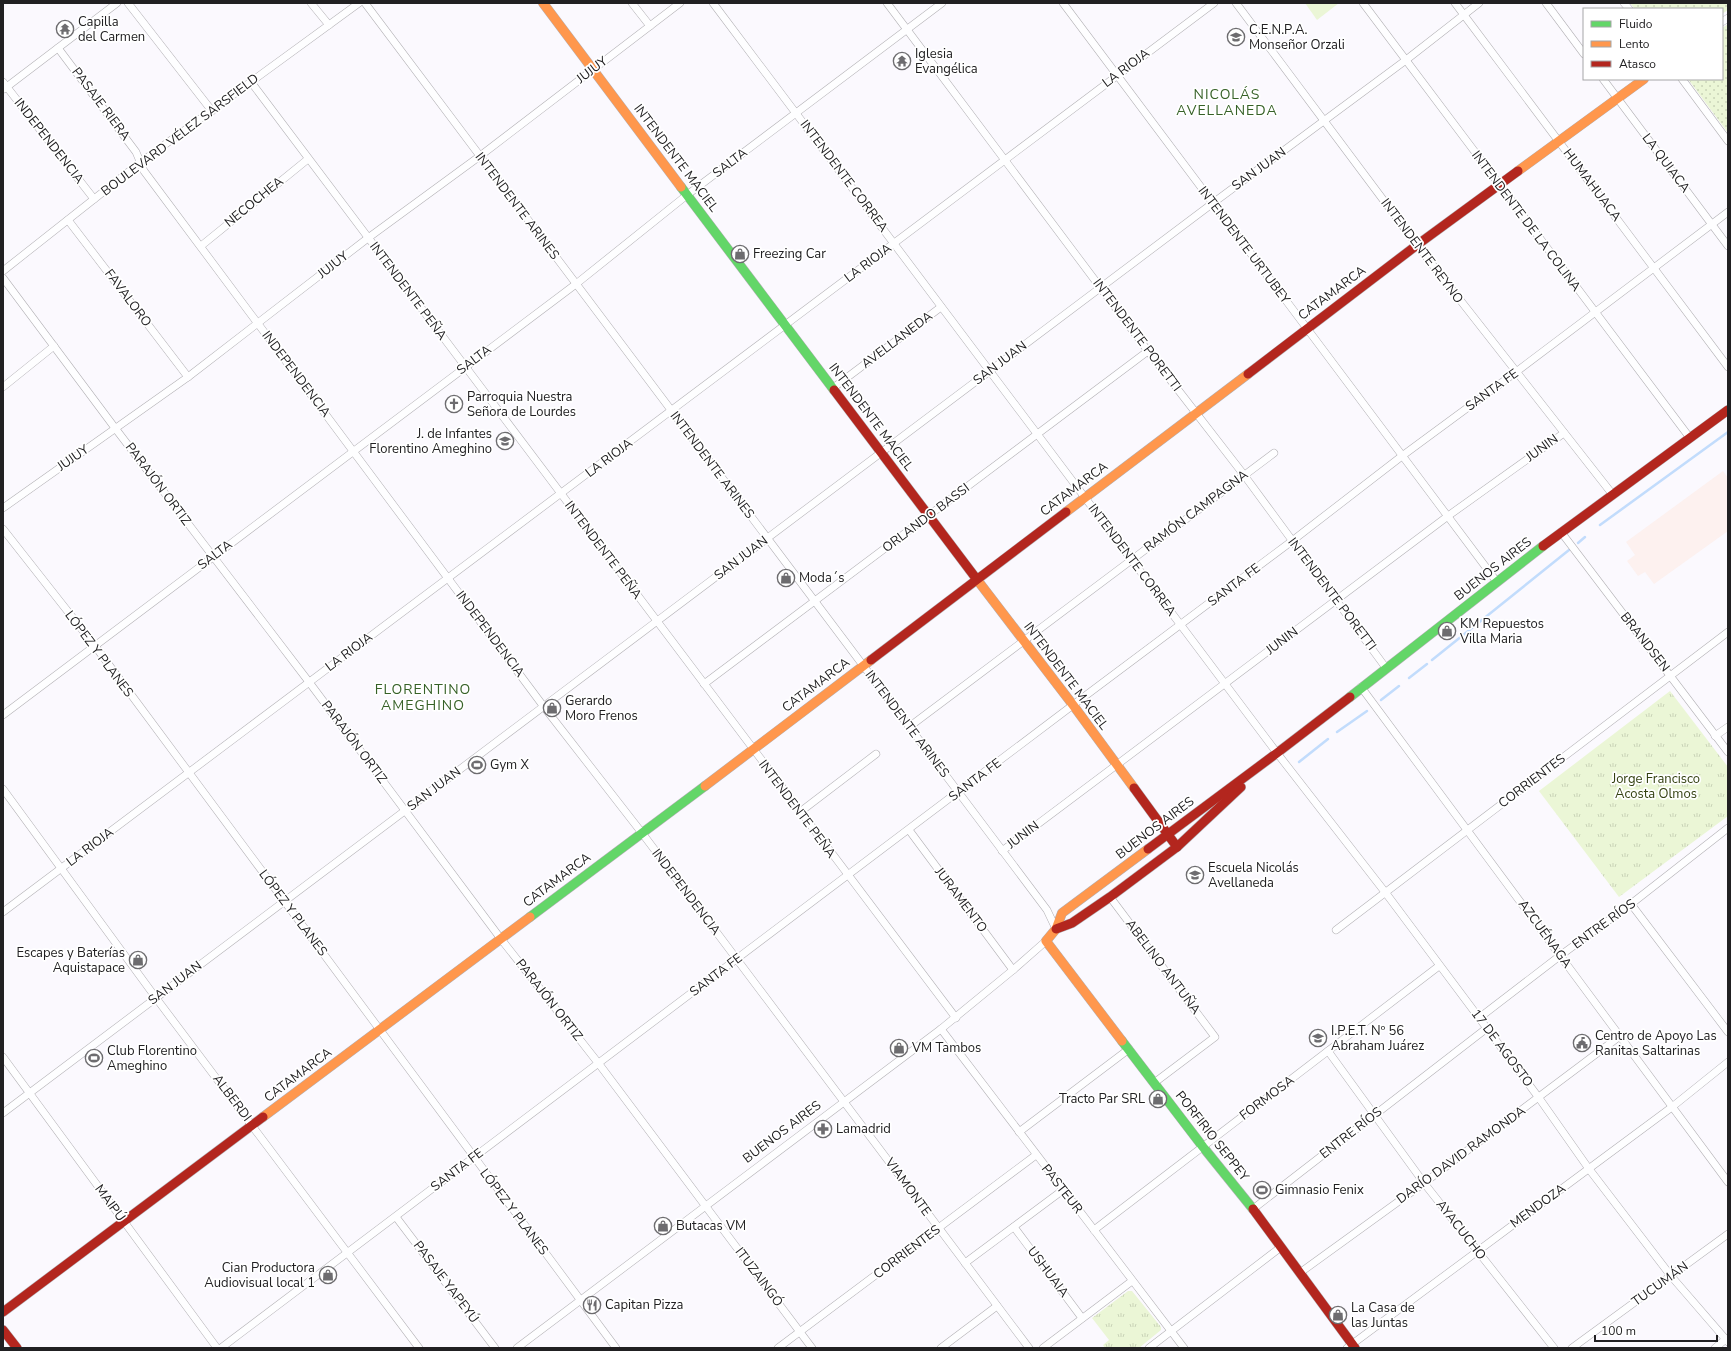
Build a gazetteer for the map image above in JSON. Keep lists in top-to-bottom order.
{
  "streets": {
    "main road": [
      "INTENDENTE MACIEL",
      "CATAMARCA",
      "BUENOS AIRES",
      "PORFIRIO SEPPEY"
    ],
    "street": [
      "LA RIOJA",
      "JUJUY",
      "PASAJE RIERA",
      "BOULEVARD VÉLEZ SARSFIELD",
      "INDEPENDENCIA",
      "SALTA",
      "LA QUIACA",
      "SAN JUAN",
      "INTENDENTE CORREA",
      "HUMAHUACA",
      "NECOCHEA",
      "INTENDENTE ARINES",
      "INTENDENTE DE LA COLINA",
      "INTENDENTE URTUBEY",
      "INTENDENTE REYNO",
      "INTENDENTE PEÑA",
      "FAVALORO",
      "INTENDENTE PORETTI",
      "AVELLANEDA",
      "SANTA FE",
      "JUNIN",
      "PARAJÓN ORTIZ",
      "RAMÓN CAMPAGNA",
      "ORLANDO BASSI",
      "BRANDSEN",
      "LÓPEZ Y PLANES",
      "CORRIENTES",
      "JURAMENTO",
      "ENTRE RÍOS",
      "AZCUÉNAGA",
      "ABELINO ANTUÑA",
      "17 DE AGOSTO",
      "ALBERDI",
      "FORMOSA",
      "DARÍO DAVID RAMONDA",
      "VIAMONTE",
      "PASTEUR",
      "MAIPÚ",
      "MENDOZA",
      "AYACUCHO",
      "USHUAIA",
      "ITUZAINGÓ",
      "PASAJE YAPEYÚ",
      "TUCUMÁN"
    ]
  },
  "crossings": [
    ["LA RIOJA", "INDEPENDENCIA"],
    ["LA RIOJA", "INTENDENTE MACIEL"],
    ["LA RIOJA", "INTENDENTE CORREA"],
    ["LA RIOJA", "INTENDENTE ARINES"],
    ["LA RIOJA", "INTENDENTE URTUBEY"],
    ["LA RIOJA", "INTENDENTE PEÑA"],
    ["LA RIOJA", "INTENDENTE PORETTI"],
    ["LA RIOJA", "PARAJÓN ORTIZ"],
    ["LA RIOJA", "LÓPEZ Y PLANES"],
    ["LA RIOJA", "ALBERDI"],
    ["JUJUY", "INDEPENDENCIA"],
    ["JUJUY", "INTENDENTE MACIEL"],
    ["JUJUY", "INTENDENTE ARINES"],
    ["JUJUY", "INTENDENTE PEÑA"],
    ["JUJUY", "FAVALORO"],
    ["JUJUY", "PARAJÓN ORTIZ"],
    ["PASAJE RIERA", "BOULEVARD VÉLEZ SARSFIELD"],
    ["PASAJE RIERA", "INDEPENDENCIA"],
    ["BOULEVARD VÉLEZ SARSFIELD", "INDEPENDENCIA"],
    ["BOULEVARD VÉLEZ SARSFIELD", "INTENDENTE PEÑA"],
    ["BOULEVARD VÉLEZ SARSFIELD", "FAVALORO"],
    ["INDEPENDENCIA", "SALTA"],
    ["INDEPENDENCIA", "SAN JUAN"],
    ["INDEPENDENCIA", "NECOCHEA"],
    ["INDEPENDENCIA", "CATAMARCA"],
    ["INDEPENDENCIA", "SANTA FE"],
    ["INDEPENDENCIA", "BUENOS AIRES"],
    ["INDEPENDENCIA", "VIAMONTE"],
    ["INTENDENTE MACIEL", "SALTA"],
    ["INTENDENTE MACIEL", "SAN JUAN"],
    ["INTENDENTE MACIEL", "CATAMARCA"],
    ["INTENDENTE MACIEL", "AVELLANEDA"],
    ["INTENDENTE MACIEL", "SANTA FE"],
    ["INTENDENTE MACIEL", "JUNIN"],
    ["INTENDENTE MACIEL", "RAMÓN CAMPAGNA"],
    ["INTENDENTE MACIEL", "ORLANDO BASSI"],
    ["INTENDENTE MACIEL", "BUENOS AIRES"],
    ["SALTA", "INTENDENTE CORREA"],
    ["SALTA", "INTENDENTE ARINES"],
    ["SALTA", "INTENDENTE PEÑA"],
    ["SALTA", "INTENDENTE PORETTI"],
    ["SALTA", "PARAJÓN ORTIZ"],
    ["SALTA", "LÓPEZ Y PLANES"],
    ["LA QUIACA", "CATAMARCA"],
    ["LA QUIACA", "SANTA FE"],
    ["SAN JUAN", "INTENDENTE CORREA"],
    ["SAN JUAN", "HUMAHUACA"],
    ["SAN JUAN", "INTENDENTE ARINES"],
    ["SAN JUAN", "INTENDENTE DE LA COLINA"],
    ["SAN JUAN", "INTENDENTE URTUBEY"],
    ["SAN JUAN", "INTENDENTE REYNO"],
    ["SAN JUAN", "INTENDENTE PEÑA"],
    ["SAN JUAN", "INTENDENTE PORETTI"],
    ["SAN JUAN", "PARAJÓN ORTIZ"],
    ["SAN JUAN", "LÓPEZ Y PLANES"],
    ["SAN JUAN", "ALBERDI"],
    ["SAN JUAN", "MAIPÚ"],
    ["INTENDENTE CORREA", "CATAMARCA"],
    ["INTENDENTE CORREA", "AVELLANEDA"],
    ["INTENDENTE CORREA", "SANTA FE"],
    ["INTENDENTE CORREA", "JUNIN"],
    ["INTENDENTE CORREA", "RAMÓN CAMPAGNA"],
    ["INTENDENTE CORREA", "ORLANDO BASSI"],
    ["INTENDENTE CORREA", "BUENOS AIRES"],
    ["INTENDENTE CORREA", "17 DE AGOSTO"],
    ["HUMAHUACA", "CATAMARCA"],
    ["HUMAHUACA", "SANTA FE"],
    ["NECOCHEA", "INTENDENTE PEÑA"],
    ["INTENDENTE ARINES", "CATAMARCA"],
    ["INTENDENTE ARINES", "SANTA FE"],
    ["INTENDENTE ARINES", "JUNIN"],
    ["INTENDENTE ARINES", "RAMÓN CAMPAGNA"],
    ["INTENDENTE ARINES", "ORLANDO BASSI"],
    ["INTENDENTE ARINES", "BUENOS AIRES"],
    ["INTENDENTE DE LA COLINA", "CATAMARCA"],
    ["INTENDENTE DE LA COLINA", "SANTA FE"],
    ["INTENDENTE DE LA COLINA", "BUENOS AIRES"],
    ["INTENDENTE URTUBEY", "CATAMARCA"],
    ["INTENDENTE URTUBEY", "SANTA FE"],
    ["INTENDENTE URTUBEY", "JUNIN"],
    ["INTENDENTE URTUBEY", "BUENOS AIRES"],
    ["INTENDENTE REYNO", "CATAMARCA"],
    ["INTENDENTE REYNO", "SANTA FE"],
    ["INTENDENTE REYNO", "JUNIN"],
    ["INTENDENTE REYNO", "BUENOS AIRES"],
    ["INTENDENTE PEÑA", "CATAMARCA"],
    ["INTENDENTE PEÑA", "SANTA FE"],
    ["INTENDENTE PEÑA", "ORLANDO BASSI"],
    ["INTENDENTE PEÑA", "BUENOS AIRES"],
    ["CATAMARCA", "INTENDENTE PORETTI"],
    ["CATAMARCA", "PARAJÓN ORTIZ"],
    ["CATAMARCA", "LÓPEZ Y PLANES"],
    ["CATAMARCA", "ALBERDI"],
    ["CATAMARCA", "MAIPÚ"],
    ["INTENDENTE PORETTI", "SANTA FE"],
    ["INTENDENTE PORETTI", "JUNIN"],
    ["INTENDENTE PORETTI", "RAMÓN CAMPAGNA"],
    ["INTENDENTE PORETTI", "ORLANDO BASSI"],
    ["INTENDENTE PORETTI", "BUENOS AIRES"],
    ["SANTA FE", "PARAJÓN ORTIZ"],
    ["SANTA FE", "LÓPEZ Y PLANES"],
    ["SANTA FE", "JURAMENTO"],
    ["SANTA FE", "ALBERDI"],
    ["SANTA FE", "PASAJE YAPEYÚ"],
    ["PARAJÓN ORTIZ", "BUENOS AIRES"],
    ["PARAJÓN ORTIZ", "ITUZAINGÓ"],
    ["BUENOS AIRES", "BRANDSEN"],
    ["BUENOS AIRES", "LÓPEZ Y PLANES"],
    ["BUENOS AIRES", "JURAMENTO"],
    ["BUENOS AIRES", "AZCUÉNAGA"],
    ["BUENOS AIRES", "ABELINO ANTUÑA"],
    ["BUENOS AIRES", "17 DE AGOSTO"],
    ["BUENOS AIRES", "PORFIRIO SEPPEY"],
    ["BUENOS AIRES", "VIAMONTE"],
    ["BUENOS AIRES", "PASTEUR"],
    ["BUENOS AIRES", "ITUZAINGÓ"],
    ["BRANDSEN", "CORRIENTES"],
    ["CORRIENTES", "AZCUÉNAGA"],
    ["CORRIENTES", "17 DE AGOSTO"],
    ["CORRIENTES", "VIAMONTE"],
    ["CORRIENTES", "PASTEUR"],
    ["CORRIENTES", "ITUZAINGÓ"],
    ["ENTRE RÍOS", "AZCUÉNAGA"],
    ["ENTRE RÍOS", "17 DE AGOSTO"],
    ["ENTRE RÍOS", "PORFIRIO SEPPEY"],
    ["ENTRE RÍOS", "AYACUCHO"],
    ["AZCUÉNAGA", "DARÍO DAVID RAMONDA"],
    ["AZCUÉNAGA", "MENDOZA"],
    ["ABELINO ANTUÑA", "PORFIRIO SEPPEY"],
    ["17 DE AGOSTO", "FORMOSA"],
    ["17 DE AGOSTO", "DARÍO DAVID RAMONDA"],
    ["17 DE AGOSTO", "MENDOZA"],
    ["17 DE AGOSTO", "TUCUMÁN"],
    ["FORMOSA", "PORFIRIO SEPPEY"],
    ["FORMOSA", "PASTEUR"],
    ["FORMOSA", "AYACUCHO"],
    ["PORFIRIO SEPPEY", "DARÍO DAVID RAMONDA"],
    ["PORFIRIO SEPPEY", "MENDOZA"],
    ["DARÍO DAVID RAMONDA", "AYACUCHO"],
    ["MENDOZA", "AYACUCHO"]
  ],
  "districts": ["NICOLÁS AVELLANEDA", "FLORENTINO AMEGHINO"],
  "parks": ["Jorge Francisco Acosta Olmos"],
  "places": {
    "temple": ["Capilla del Carmen", "Iglesia Evangélica"],
    "school or university": [
      "C.E.N.P.A. Monseñor Orzali",
      "J. de Infantes Florentino Ameghino",
      "Escuela Nicolás Avellaneda",
      "I.P.E.T. Nº 56 Abraham Juárez"
    ],
    "shop": [
      "Freezing Car",
      "Moda´s",
      "KM Repuestos Villa Maria",
      "Gerardo Moro Frenos",
      "Escapes y Baterías Aquistapace",
      "VM Tambos",
      "Tracto Par SRL",
      "Butacas VM",
      "Cian Productora Audiovisual local 1",
      "La Casa de las Juntas"
    ],
    "church": ["Parroquia Nuestra Señora de Lourdes"],
    "sports": ["Gym X", "Club Florentino Ameghino", "Gimnasio Fenix"],
    "public building": ["Centro de Apoyo Las Ranitas Saltarinas"],
    "pharmacy": ["Lamadrid"],
    "restaurant": ["Capitan Pizza"]
  },
  "legend": ["Fluido", "Lento", "Atasco"],
  "scale_bar": "100 m"
}
